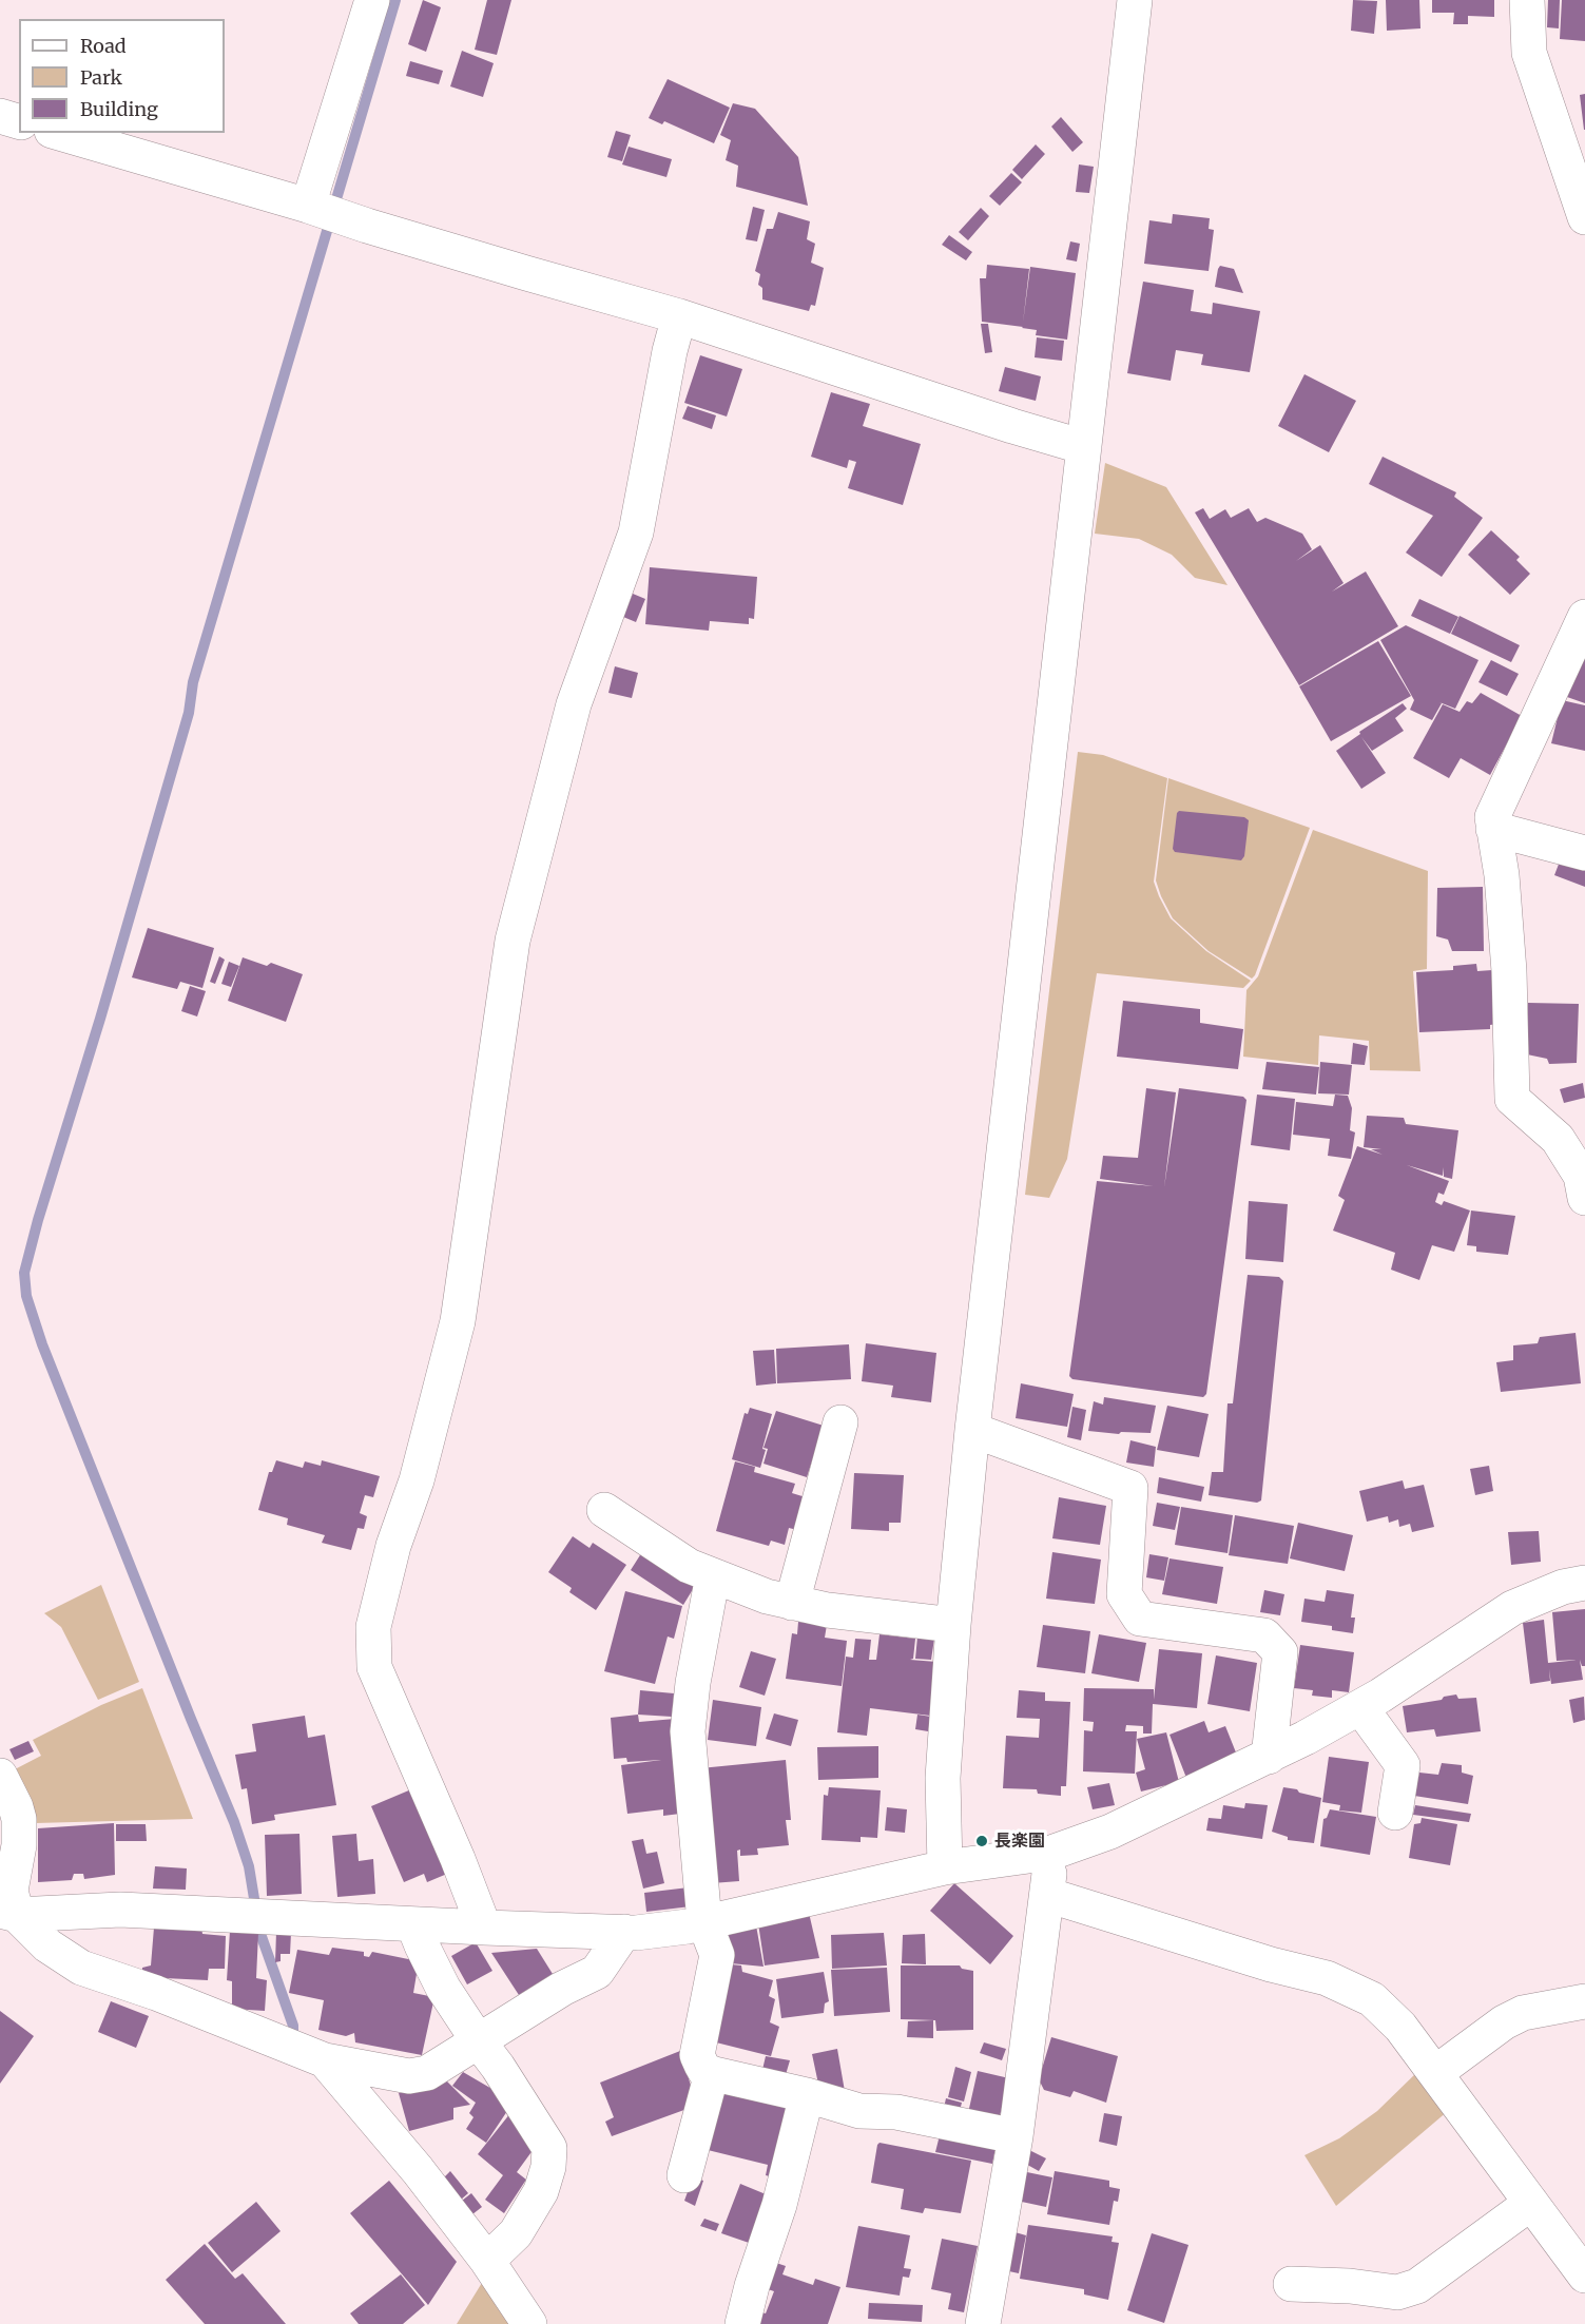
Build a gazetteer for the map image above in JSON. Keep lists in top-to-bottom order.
{
  "places": ["長楽園"],
  "legend": ["Road", "Park", "Building"]
}
